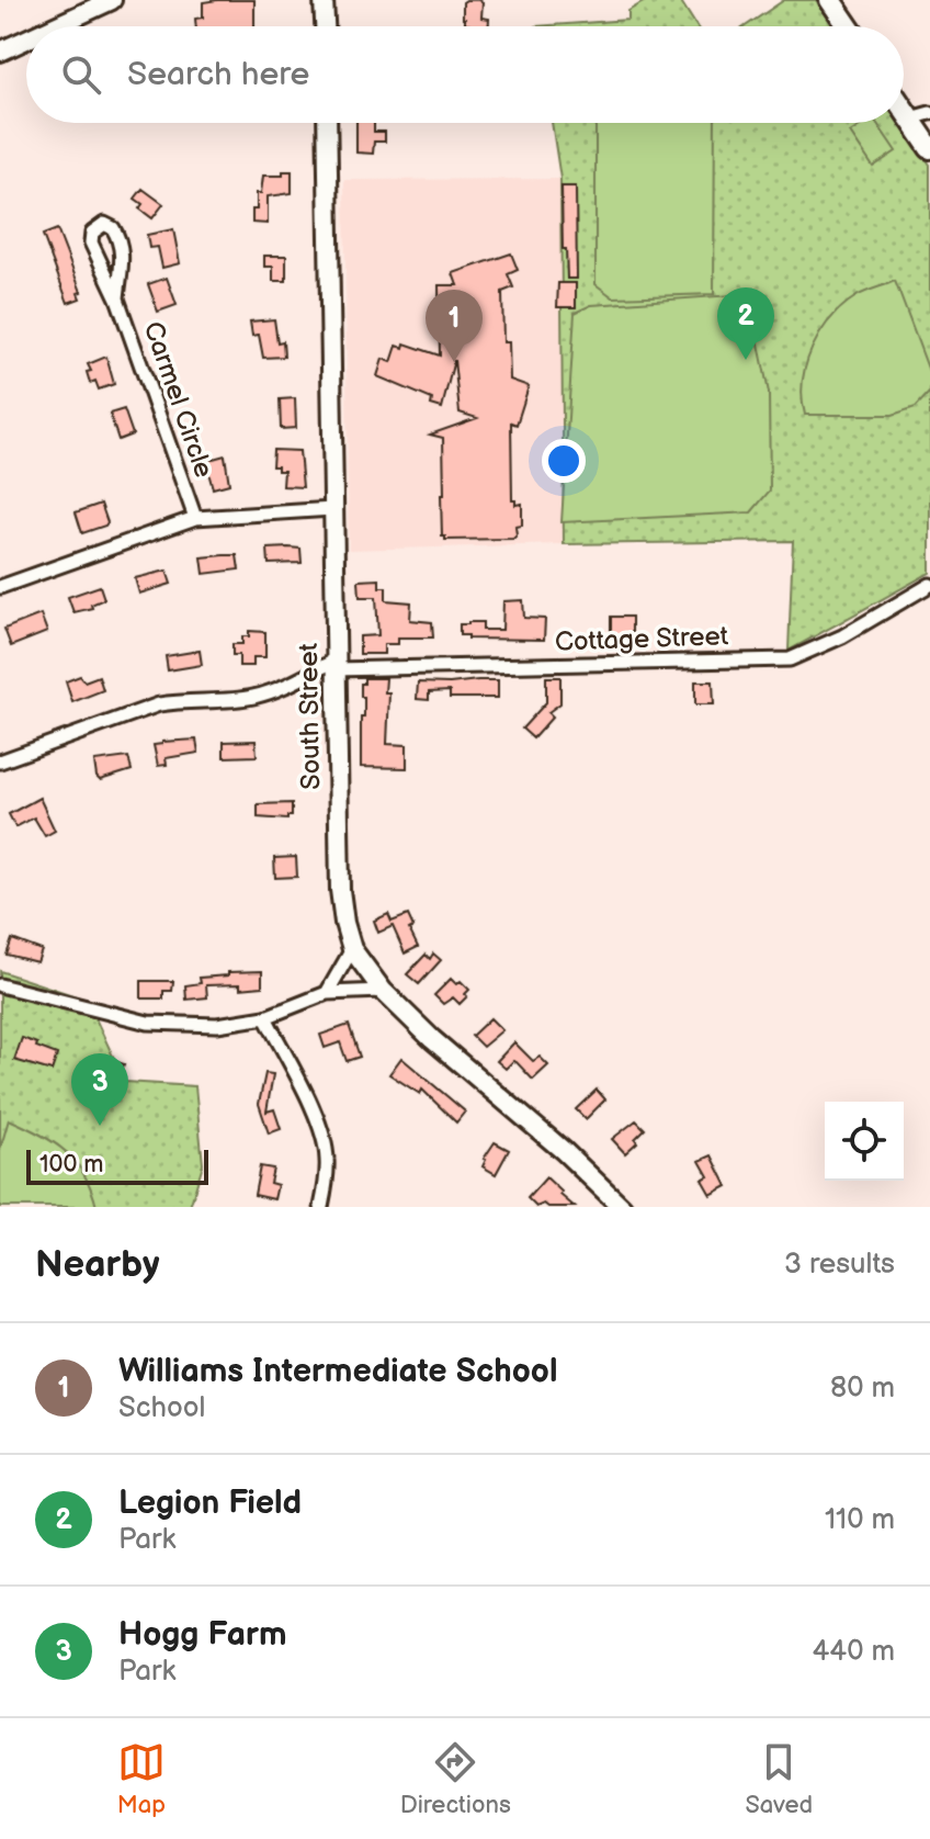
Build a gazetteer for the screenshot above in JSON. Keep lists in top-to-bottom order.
{
  "streets": {
    "street": ["Carmel Circle", "Cottage Street", "South Street"]
  },
  "crossings": [
    ["Cottage Street", "South Street"]
  ],
  "scale_bar": "100 m",
  "page": {
    "search": "Search here",
    "pins": ["2", "1", "3"],
    "scale": "100 m",
    "heading": ["Nearby", "3 results"],
    "list": [
      {
        "mark": "1",
        "name": "Williams Intermediate School",
        "note": "School",
        "value": "80 m"
      },
      {
        "mark": "2",
        "name": "Legion Field",
        "note": "Park",
        "value": "110 m"
      },
      {
        "mark": "3",
        "name": "Hogg Farm",
        "note": "Park",
        "value": "440 m"
      }
    ],
    "nav": ["Map", "Directions", "Saved"]
  }
}
